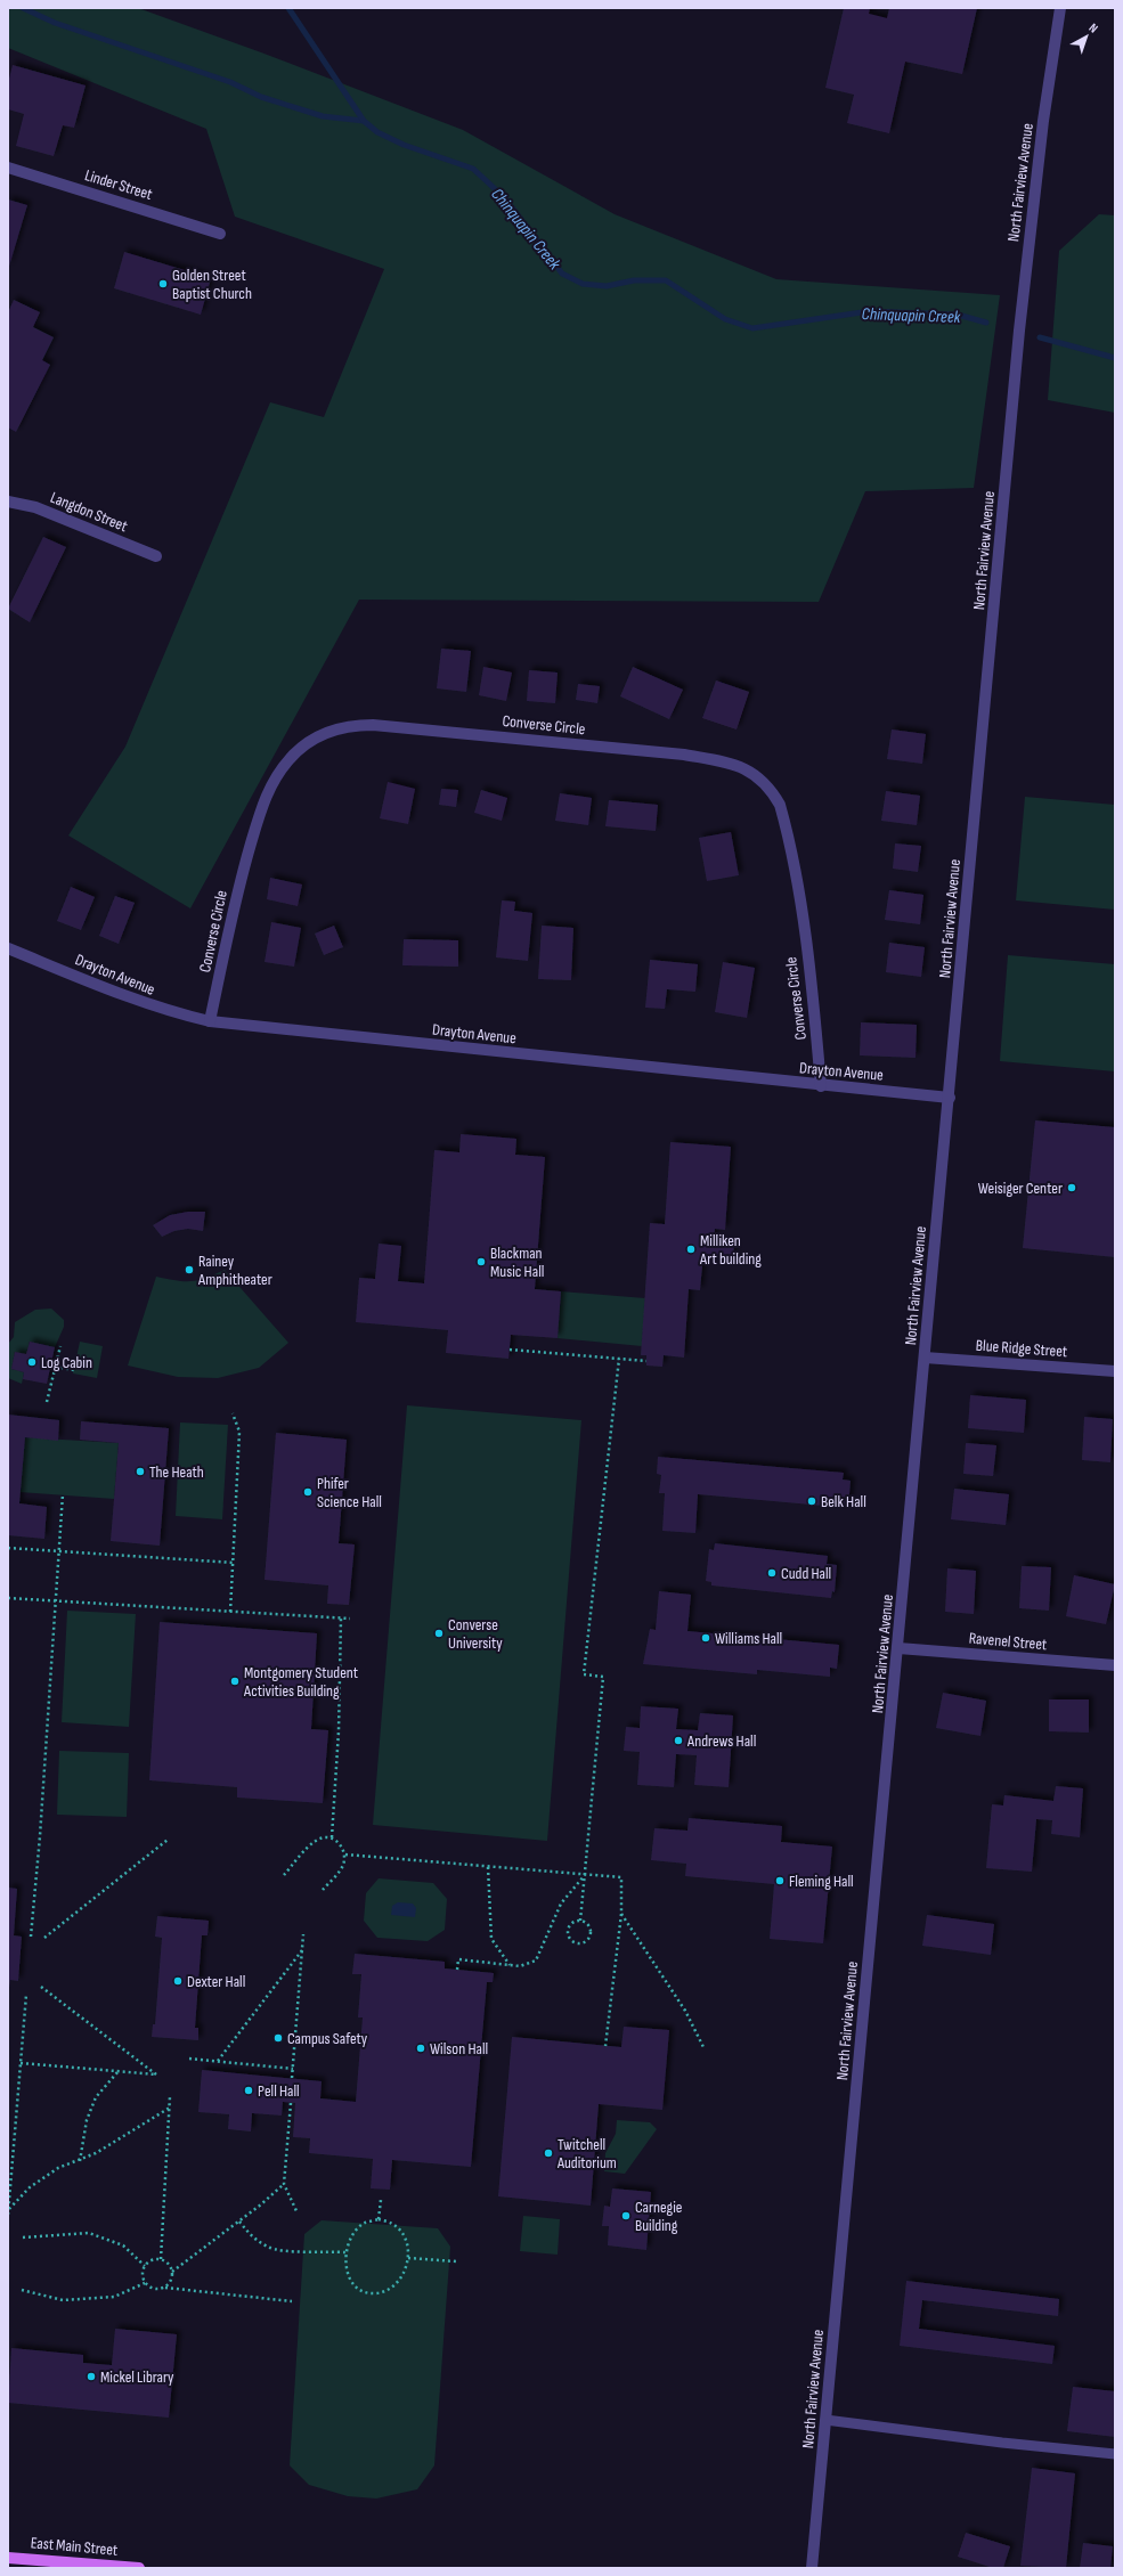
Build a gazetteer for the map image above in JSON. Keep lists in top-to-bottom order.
{
  "streets": {
    "main road": ["East Main Street"],
    "street": [
      "North Fairview Avenue",
      "Linder Street",
      "Langdon Street",
      "Converse Circle",
      "Drayton Avenue",
      "Blue Ridge Street",
      "Ravenel Street"
    ]
  },
  "crossings": [
    ["North Fairview Avenue", "Drayton Avenue"],
    ["North Fairview Avenue", "Blue Ridge Street"],
    ["North Fairview Avenue", "Ravenel Street"],
    ["Converse Circle", "Drayton Avenue"]
  ],
  "water": ["Chinquapin Creek"],
  "places": [
    "Golden Street Baptist Church",
    "Weisiger Center",
    "Milliken Art building",
    "Blackman Music Hall",
    "Rainey Amphitheater",
    "Log Cabin",
    "The Heath",
    "Phifer Science Hall",
    "Belk Hall",
    "Cudd Hall",
    "Converse University",
    "Williams Hall",
    "Montgomery Student Activities Building",
    "Andrews Hall",
    "Fleming Hall",
    "Dexter Hall",
    "Campus Safety",
    "Wilson Hall",
    "Pell Hall",
    "Twitchell Auditorium",
    "Carnegie Building",
    "Mickel Library"
  ],
  "north": "top right"
}
